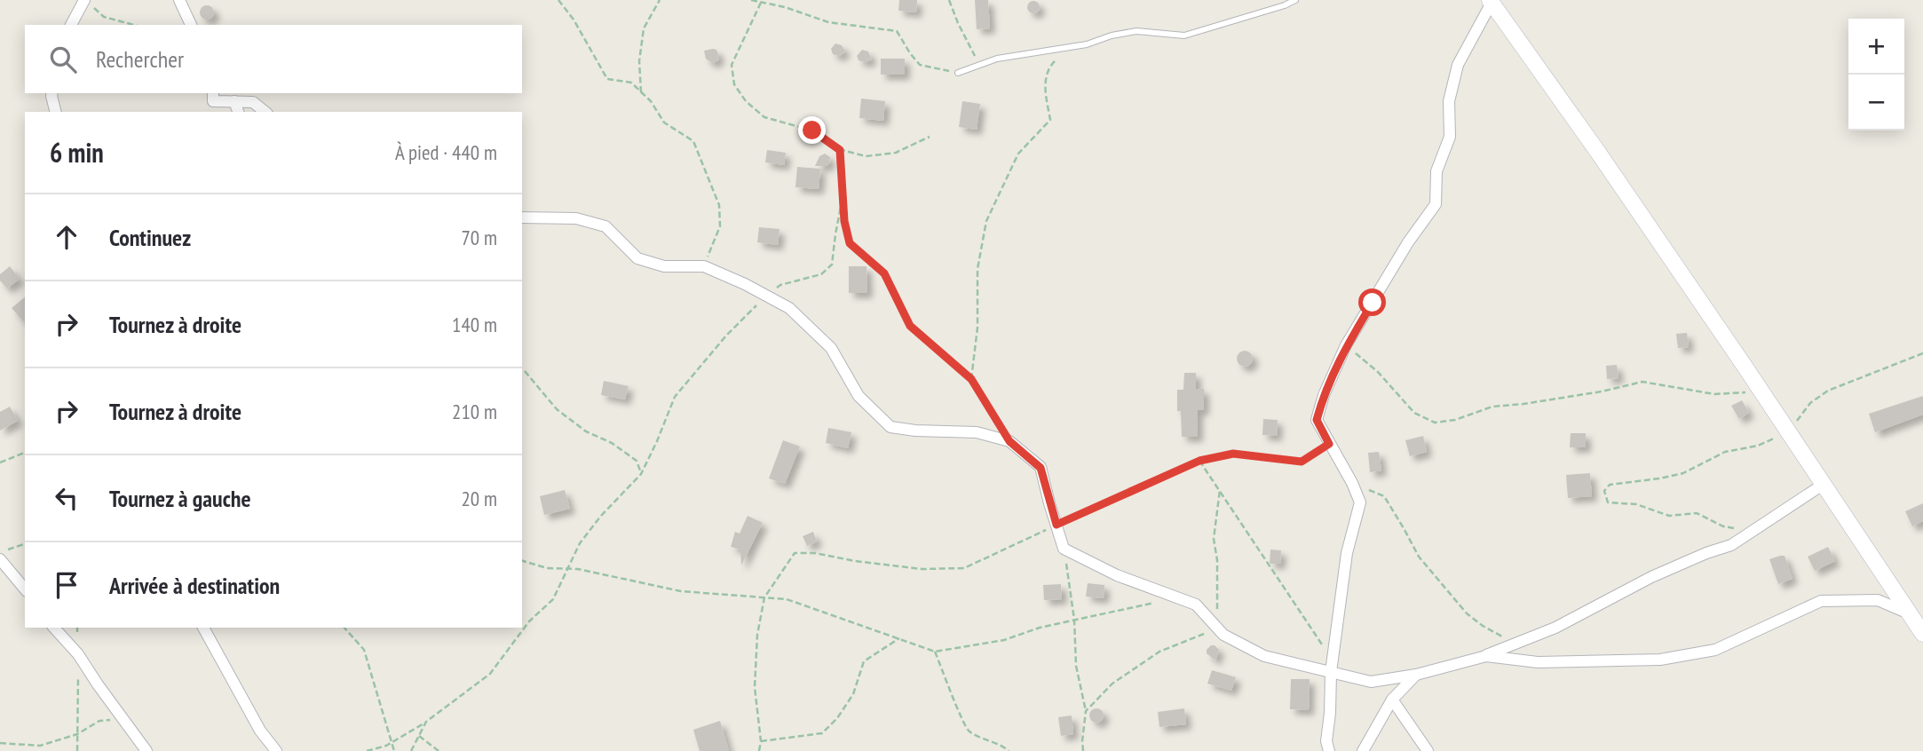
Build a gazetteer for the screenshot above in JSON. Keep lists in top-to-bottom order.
{
  "page": {
    "map_buttons": ["+", "−"],
    "search": "Rechercher",
    "heading": ["6 min", "À pied · 440 m"],
    "list": [
      ["Continuez", "70 m"],
      ["Tournez à droite", "140 m"],
      ["Tournez à droite", "210 m"],
      ["Tournez à gauche", "20 m"],
      "Arrivée à destination"
    ]
  }
}
